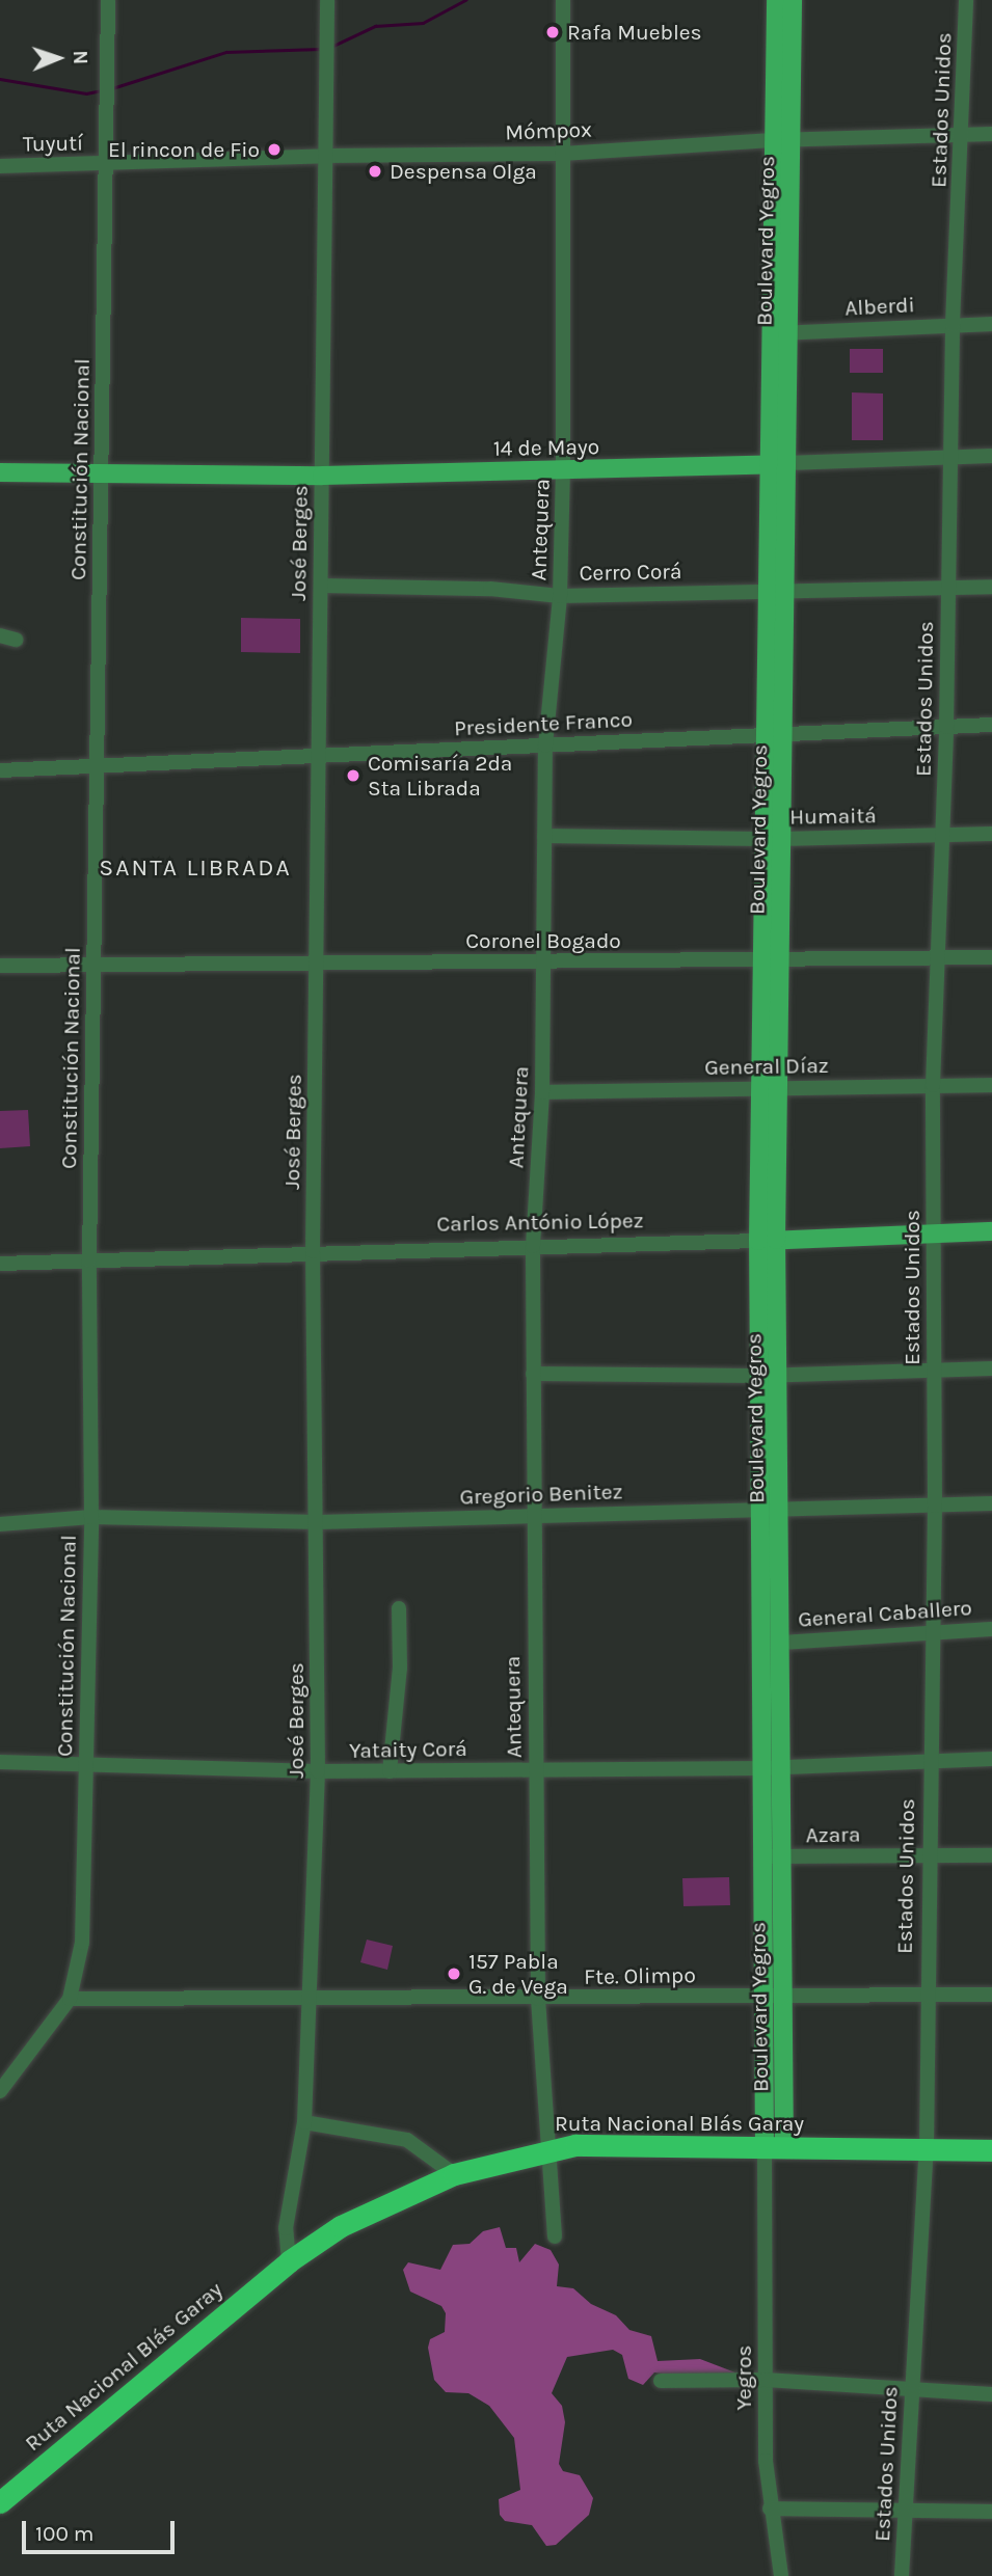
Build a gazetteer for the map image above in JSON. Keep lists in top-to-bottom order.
{
  "streets": {
    "highway": ["Ruta Nacional Blás Garay"],
    "main road": ["Boulevard Yegros", "14 de Mayo", "Carlos António López"],
    "street": [
      "Estados Unidos",
      "Mómpox",
      "Tuyutí",
      "Alberdi",
      "Constitución Nacional",
      "Antequera",
      "José Berges",
      "Cerro Corá",
      "Presidente Franco",
      "Humaitá",
      "Coronel Bogado",
      "General Díaz",
      "Gregorio Benitez",
      "General Caballero",
      "Yataity Corá",
      "Azara",
      "Fte. Olimpo",
      "Yegros"
    ]
  },
  "crossings": [
    ["Estados Unidos", "Mómpox"],
    ["Estados Unidos", "Alberdi"],
    ["Estados Unidos", "14 de Mayo"],
    ["Estados Unidos", "Cerro Corá"],
    ["Estados Unidos", "Presidente Franco"],
    ["Estados Unidos", "Humaitá"],
    ["Estados Unidos", "Coronel Bogado"],
    ["Estados Unidos", "General Díaz"],
    ["Estados Unidos", "Carlos António López"],
    ["Estados Unidos", "Gregorio Benitez"],
    ["Estados Unidos", "General Caballero"],
    ["Estados Unidos", "Yataity Corá"],
    ["Estados Unidos", "Azara"],
    ["Estados Unidos", "Fte. Olimpo"],
    ["Estados Unidos", "Ruta Nacional Blás Garay"],
    ["Mómpox", "Tuyutí"],
    ["Mómpox", "Boulevard Yegros"],
    ["Mómpox", "Constitución Nacional"],
    ["Mómpox", "Antequera"],
    ["Mómpox", "José Berges"],
    ["Tuyutí", "Constitución Nacional"],
    ["Boulevard Yegros", "Alberdi"],
    ["Boulevard Yegros", "14 de Mayo"],
    ["Boulevard Yegros", "Cerro Corá"],
    ["Boulevard Yegros", "Presidente Franco"],
    ["Boulevard Yegros", "Humaitá"],
    ["Boulevard Yegros", "Coronel Bogado"],
    ["Boulevard Yegros", "General Díaz"],
    ["Boulevard Yegros", "Carlos António López"],
    ["Boulevard Yegros", "Gregorio Benitez"],
    ["Boulevard Yegros", "General Caballero"],
    ["Boulevard Yegros", "Yataity Corá"],
    ["Boulevard Yegros", "Azara"],
    ["Boulevard Yegros", "Fte. Olimpo"],
    ["Boulevard Yegros", "Ruta Nacional Blás Garay"],
    ["Boulevard Yegros", "Yegros"],
    ["14 de Mayo", "Constitución Nacional"],
    ["14 de Mayo", "Antequera"],
    ["14 de Mayo", "José Berges"],
    ["Constitución Nacional", "Presidente Franco"],
    ["Constitución Nacional", "Coronel Bogado"],
    ["Constitución Nacional", "Carlos António López"],
    ["Constitución Nacional", "Gregorio Benitez"],
    ["Constitución Nacional", "Yataity Corá"],
    ["Constitución Nacional", "Fte. Olimpo"],
    ["Antequera", "Cerro Corá"],
    ["Antequera", "Presidente Franco"],
    ["Antequera", "Humaitá"],
    ["Antequera", "Coronel Bogado"],
    ["Antequera", "General Díaz"],
    ["Antequera", "Carlos António López"],
    ["Antequera", "Gregorio Benitez"],
    ["Antequera", "Yataity Corá"],
    ["Antequera", "Fte. Olimpo"],
    ["Antequera", "Ruta Nacional Blás Garay"],
    ["José Berges", "Cerro Corá"],
    ["José Berges", "Presidente Franco"],
    ["José Berges", "Coronel Bogado"],
    ["José Berges", "Carlos António López"],
    ["José Berges", "Gregorio Benitez"],
    ["José Berges", "Yataity Corá"],
    ["José Berges", "Fte. Olimpo"],
    ["José Berges", "Ruta Nacional Blás Garay"],
    ["Ruta Nacional Blás Garay", "Yegros"]
  ],
  "districts": ["SANTA LIBRADA"],
  "places": [
    "Rafa Muebles",
    "El rincon de Fio",
    "Despensa Olga",
    "Comisaría 2da Sta Librada",
    "157 Pabla G. de Vega"
  ],
  "scale_bar": "100 m",
  "north": "right"
}
